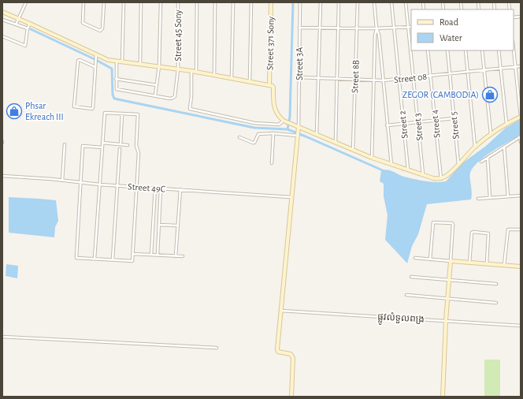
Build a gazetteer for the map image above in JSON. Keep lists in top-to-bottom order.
{
  "streets": {
    "street": [
      "Street 45 Sony",
      "Street 371 Sony",
      "Street 3A",
      "Street 8B",
      "Street 08",
      "Street 4",
      "Street 2",
      "Street 5",
      "Street 3",
      "Street 49C",
      "ផ្លូវលំទួលពង្រ"
    ]
  },
  "crossings": [
    ["Street 3A", "Street 08"],
    ["Street 8B", "Street 08"],
    ["Street 08", "Street 4"],
    ["Street 08", "Street 2"],
    ["Street 08", "Street 5"],
    ["Street 08", "Street 3"]
  ],
  "places": {
    "shop": ["ZEGOR (CAMBODIA)", "Phsar Ekreach III"]
  },
  "legend": ["Road", "Water"]
}
